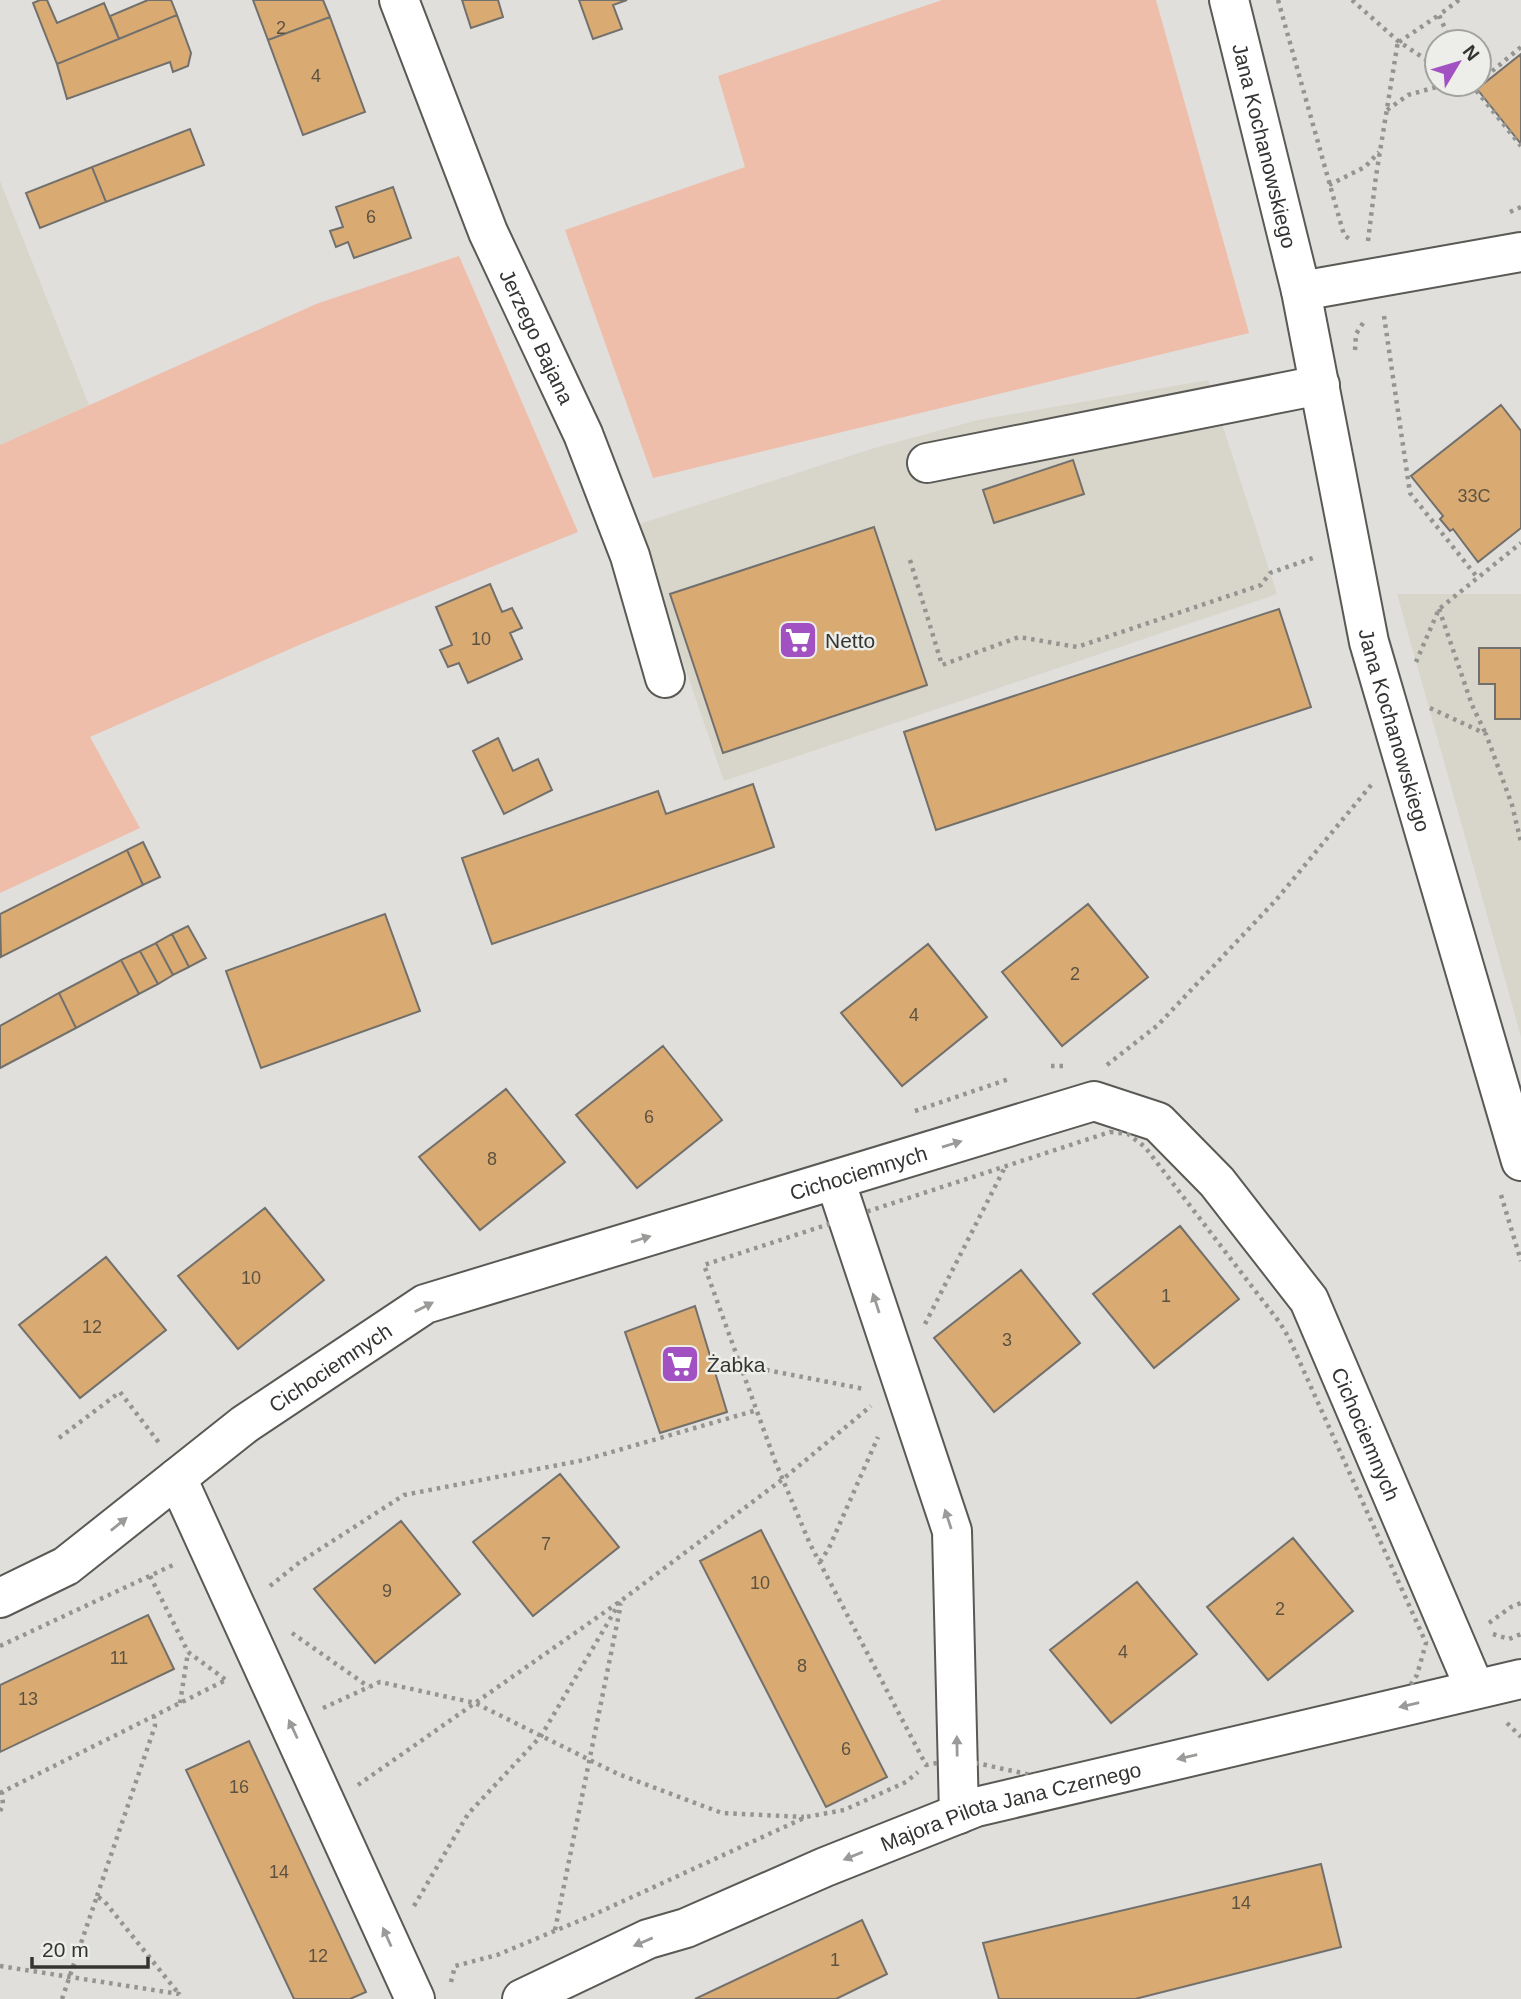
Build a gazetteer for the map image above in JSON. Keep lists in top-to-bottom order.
{
  "streets": {
    "street": [
      "Jana Kochanowskiego",
      "Jerzego Bajana",
      "Cichociemnych",
      "Majora Pilota Jana Czernego"
    ]
  },
  "crossings": [
    ["Cichociemnych", "Majora Pilota Jana Czernego"]
  ],
  "one_way": ["Cichociemnych", "Majora Pilota Jana Czernego"],
  "places": {
    "supermarket": ["Netto", "Żabka"]
  },
  "house_numbers": [
    "2",
    "4",
    "6",
    "33C",
    "10",
    "2",
    "4",
    "6",
    "8",
    "10",
    "1",
    "12",
    "3",
    "7",
    "10",
    "9",
    "2",
    "4",
    "11",
    "8",
    "13",
    "6",
    "16",
    "14",
    "14",
    "12",
    "1"
  ],
  "scale_bar": "20 m",
  "north": "top right"
}
